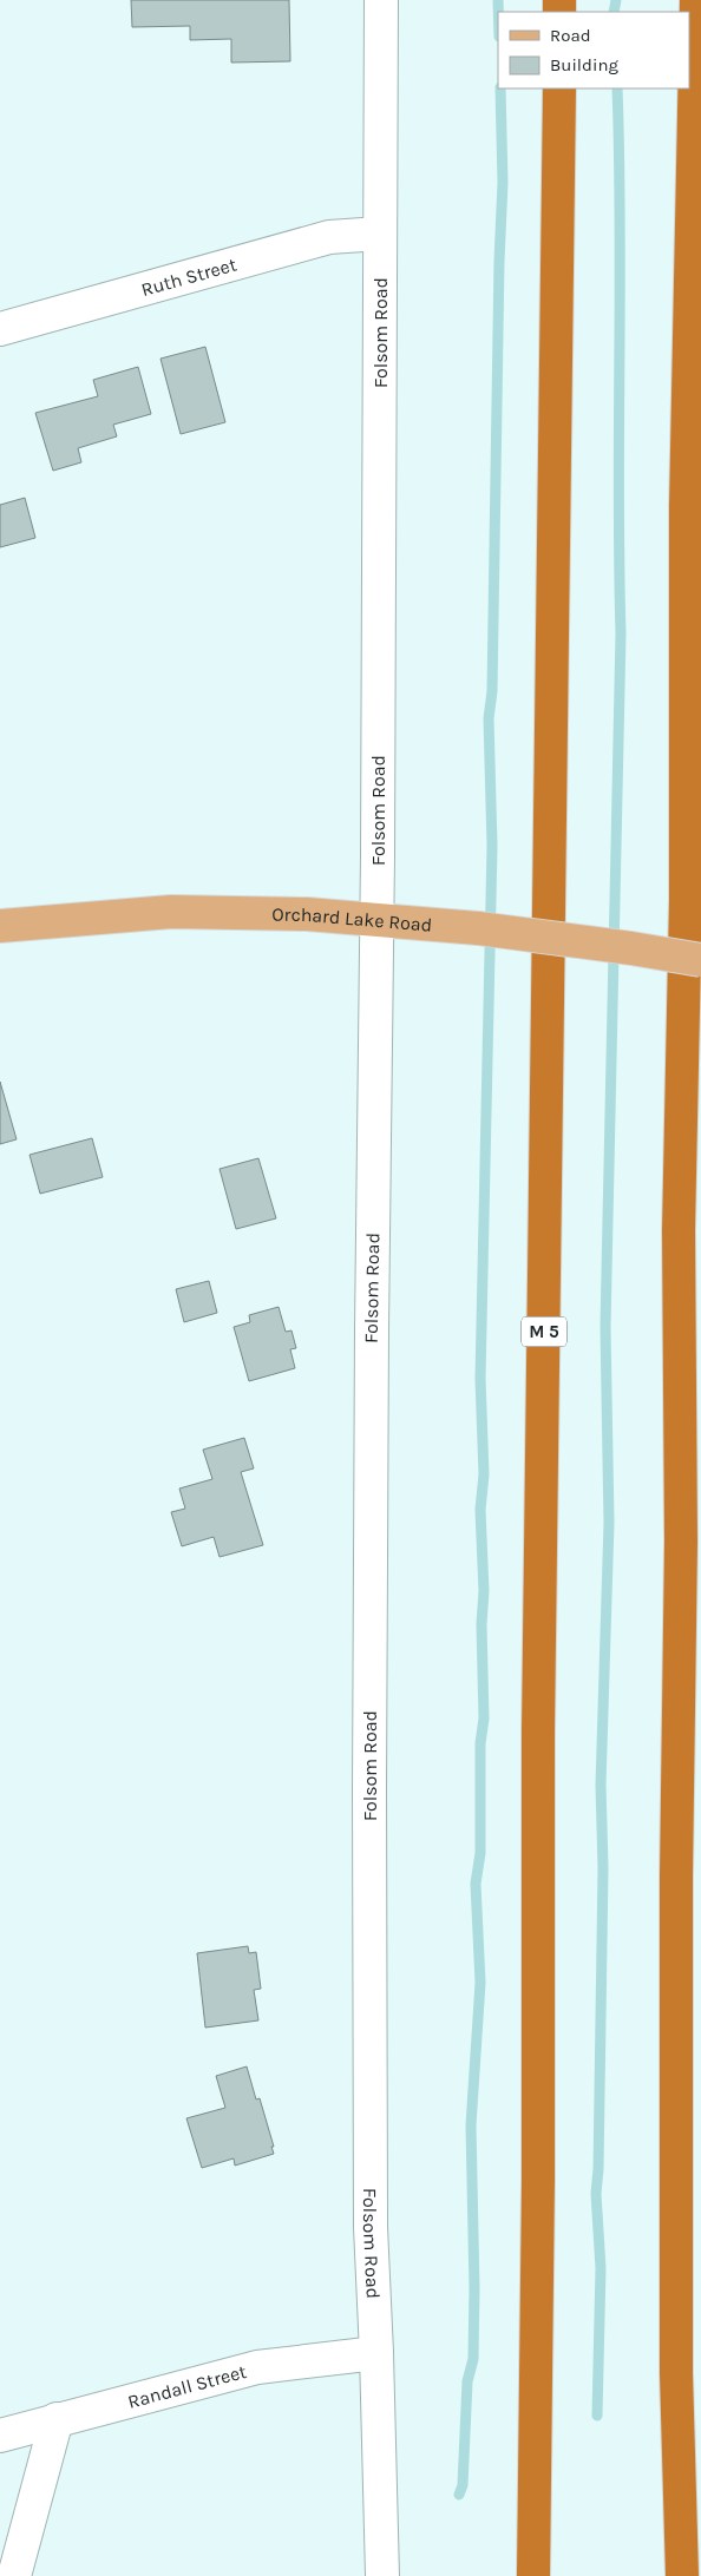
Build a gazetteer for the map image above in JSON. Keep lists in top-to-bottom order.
{
  "streets": {
    "highway": ["M 5"],
    "main road": ["Orchard Lake Road"],
    "street": ["Ruth Street", "Folsom Road", "Randall Street"]
  },
  "crossings": [
    ["Ruth Street", "Folsom Road"],
    ["Folsom Road", "Orchard Lake Road"],
    ["Folsom Road", "Randall Street"]
  ],
  "legend": ["Road", "Building"]
}
